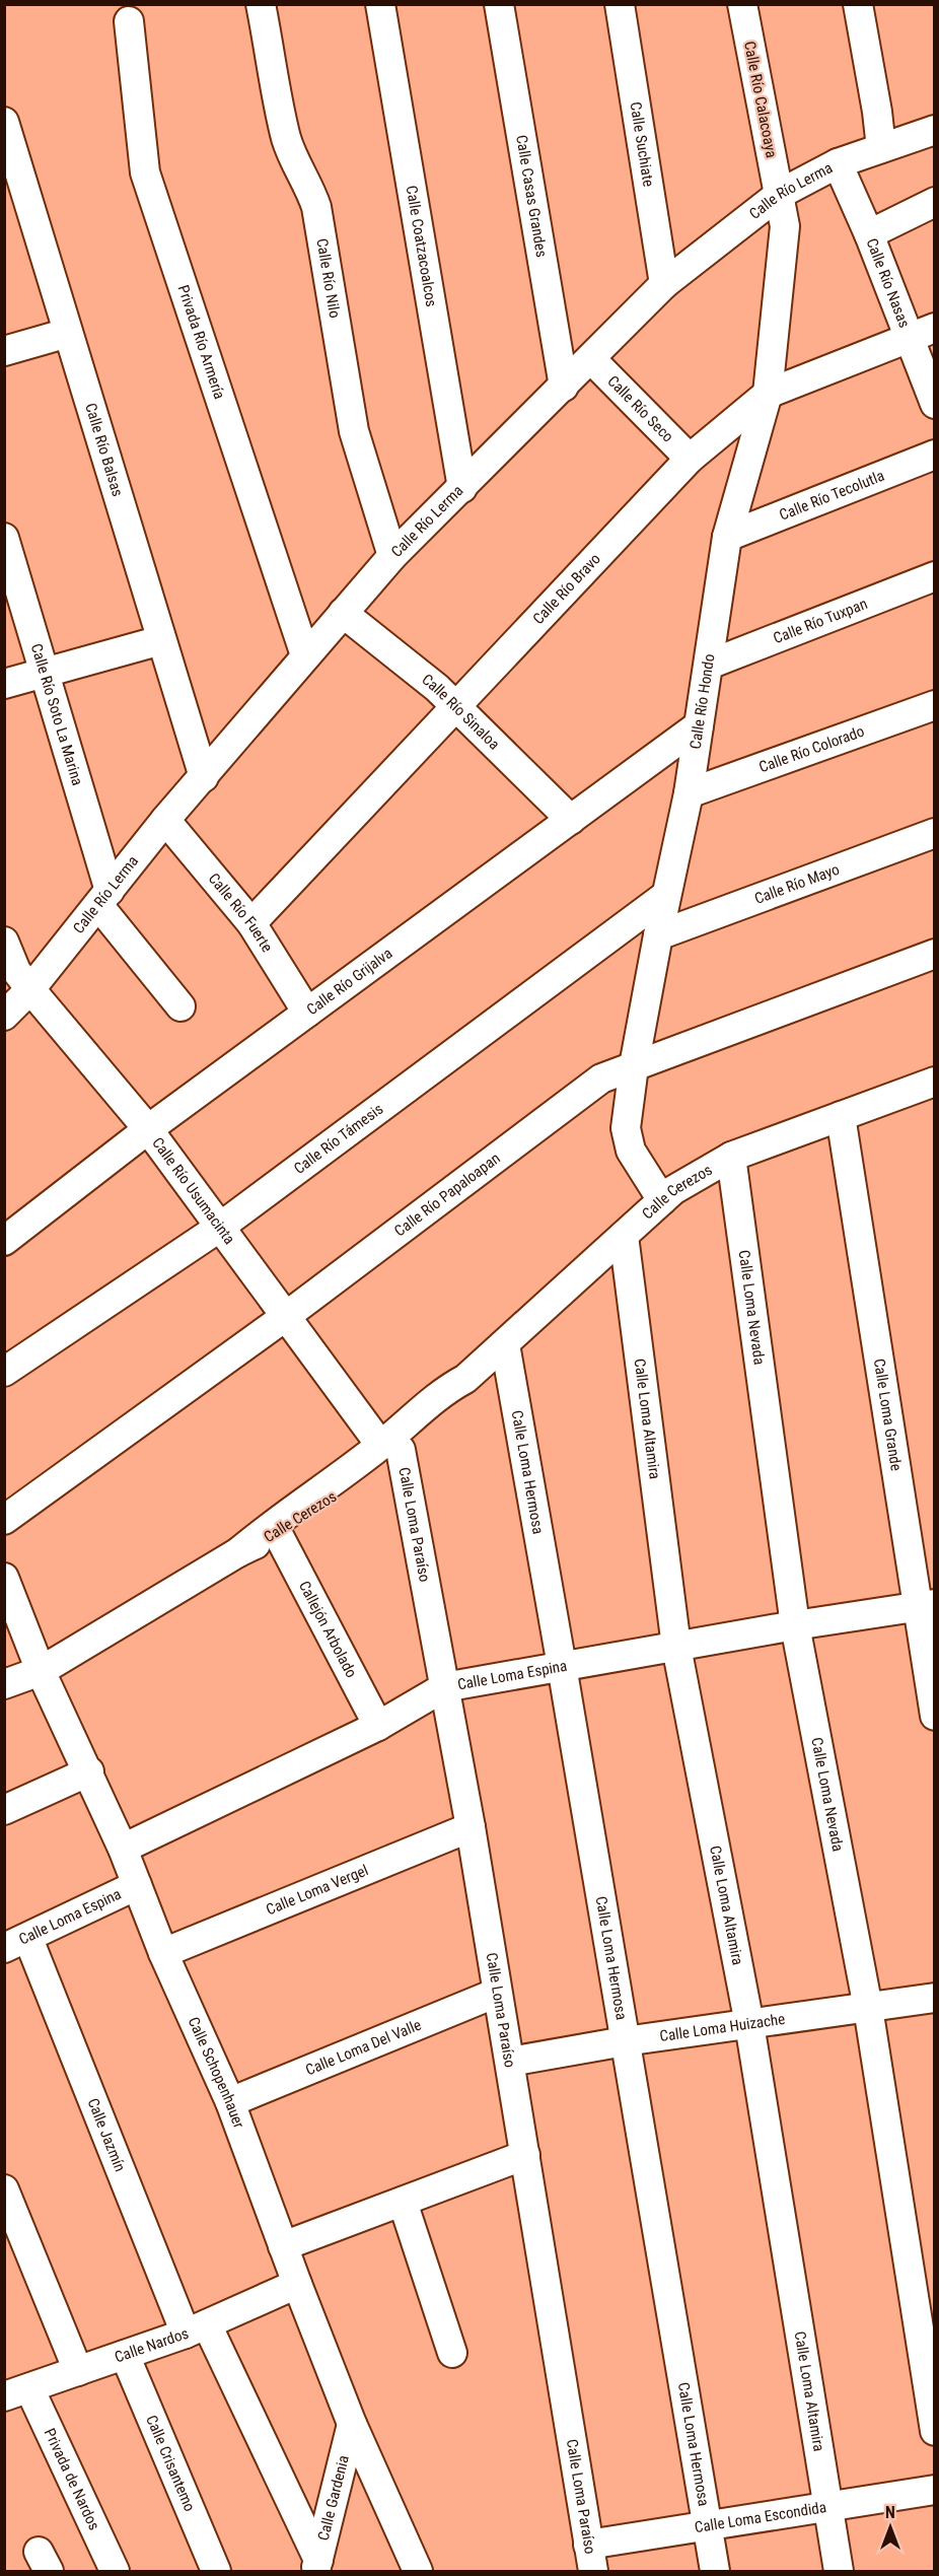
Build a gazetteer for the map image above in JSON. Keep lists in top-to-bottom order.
{
  "streets": {
    "street": [
      "Calle Río Calacoaya",
      "Calle Suchiate",
      "Calle Río Lerma",
      "Calle Casas Grandes",
      "Calle Coatzacoalcos",
      "Calle Río Nilo",
      "Calle Río Nasas",
      "Privada Río Armería",
      "Calle Río Seco",
      "Calle Río Balsas",
      "Calle Río Tecolutla",
      "Calle Río Bravo",
      "Calle Río Tuxpan",
      "Calle Río Hondo",
      "Calle Río Sinaloa",
      "Calle Río Soto La Marina",
      "Calle Río Colorado",
      "Calle Río Mayo",
      "Calle Río Fuerte",
      "Calle Río Grijalva",
      "Calle Río Támesis",
      "Calle Río Usumacinta",
      "Calle Cerezos",
      "Calle Río Papaloapan",
      "Calle Loma Nevada",
      "Calle Loma Grande",
      "Calle Loma Altamira",
      "Calle Loma Hermosa",
      "Calle Loma Paraíso",
      "Callejón Arbolado",
      "Calle Loma Espina",
      "Calle Loma Vergel",
      "Calle Loma Huizache",
      "Calle Loma Del Valle",
      "Calle Schopenhauer",
      "Calle Jazmín",
      "Calle Nardos",
      "Calle Crisantemo",
      "Privada de Nardos",
      "Calle Gardenia",
      "Calle Loma Escondida"
    ]
  },
  "crossings": [
    ["Calle Río Calacoaya", "Calle Río Lerma"],
    ["Calle Río Calacoaya", "Calle Río Hondo"],
    ["Calle Suchiate", "Calle Río Lerma"],
    ["Calle Río Lerma", "Calle Casas Grandes"],
    ["Calle Río Lerma", "Calle Coatzacoalcos"],
    ["Calle Río Lerma", "Calle Río Nilo"],
    ["Calle Río Lerma", "Calle Río Nasas"],
    ["Calle Río Lerma", "Privada Río Armería"],
    ["Calle Río Lerma", "Calle Río Seco"],
    ["Calle Río Lerma", "Calle Río Balsas"],
    ["Calle Río Lerma", "Calle Río Hondo"],
    ["Calle Río Lerma", "Calle Río Sinaloa"],
    ["Calle Río Lerma", "Calle Río Soto La Marina"],
    ["Calle Río Lerma", "Calle Río Fuerte"],
    ["Calle Río Lerma", "Calle Río Usumacinta"],
    ["Calle Río Nasas", "Calle Río Bravo"],
    ["Calle Río Seco", "Calle Río Bravo"],
    ["Calle Río Tecolutla", "Calle Río Hondo"],
    ["Calle Río Bravo", "Calle Río Hondo"],
    ["Calle Río Bravo", "Calle Río Sinaloa"],
    ["Calle Río Bravo", "Calle Río Fuerte"],
    ["Calle Río Tuxpan", "Calle Río Hondo"],
    ["Calle Río Hondo", "Calle Río Colorado"],
    ["Calle Río Hondo", "Calle Río Mayo"],
    ["Calle Río Hondo", "Calle Río Grijalva"],
    ["Calle Río Hondo", "Calle Río Támesis"],
    ["Calle Río Hondo", "Calle Cerezos"],
    ["Calle Río Hondo", "Calle Río Papaloapan"],
    ["Calle Río Sinaloa", "Calle Río Grijalva"],
    ["Calle Río Fuerte", "Calle Río Grijalva"],
    ["Calle Río Grijalva", "Calle Río Usumacinta"],
    ["Calle Río Támesis", "Calle Río Usumacinta"],
    ["Calle Río Usumacinta", "Calle Cerezos"],
    ["Calle Río Usumacinta", "Calle Río Papaloapan"],
    ["Calle Río Usumacinta", "Calle Loma Paraíso"],
    ["Calle Cerezos", "Calle Loma Nevada"],
    ["Calle Cerezos", "Calle Loma Grande"],
    ["Calle Cerezos", "Calle Loma Altamira"],
    ["Calle Cerezos", "Calle Loma Hermosa"],
    ["Calle Cerezos", "Calle Loma Paraíso"],
    ["Calle Cerezos", "Callejón Arbolado"],
    ["Calle Cerezos", "Calle Schopenhauer"],
    ["Calle Loma Nevada", "Calle Loma Espina"],
    ["Calle Loma Nevada", "Calle Loma Huizache"],
    ["Calle Loma Grande", "Calle Loma Espina"],
    ["Calle Loma Altamira", "Calle Loma Espina"],
    ["Calle Loma Altamira", "Calle Loma Huizache"],
    ["Calle Loma Altamira", "Calle Loma Escondida"],
    ["Calle Loma Hermosa", "Calle Loma Espina"],
    ["Calle Loma Hermosa", "Calle Loma Huizache"],
    ["Calle Loma Hermosa", "Calle Loma Escondida"],
    ["Calle Loma Paraíso", "Calle Loma Espina"],
    ["Calle Loma Paraíso", "Calle Loma Vergel"],
    ["Calle Loma Paraíso", "Calle Loma Huizache"],
    ["Calle Loma Paraíso", "Calle Loma Del Valle"],
    ["Calle Loma Paraíso", "Calle Loma Escondida"],
    ["Callejón Arbolado", "Calle Loma Espina"],
    ["Calle Loma Espina", "Calle Schopenhauer"],
    ["Calle Loma Espina", "Calle Jazmín"],
    ["Calle Loma Vergel", "Calle Schopenhauer"],
    ["Calle Loma Del Valle", "Calle Schopenhauer"],
    ["Calle Schopenhauer", "Calle Nardos"],
    ["Calle Schopenhauer", "Calle Gardenia"],
    ["Calle Jazmín", "Calle Nardos"],
    ["Calle Jazmín", "Calle Gardenia"],
    ["Calle Nardos", "Calle Crisantemo"],
    ["Calle Nardos", "Privada de Nardos"]
  ],
  "north": "top"
}
